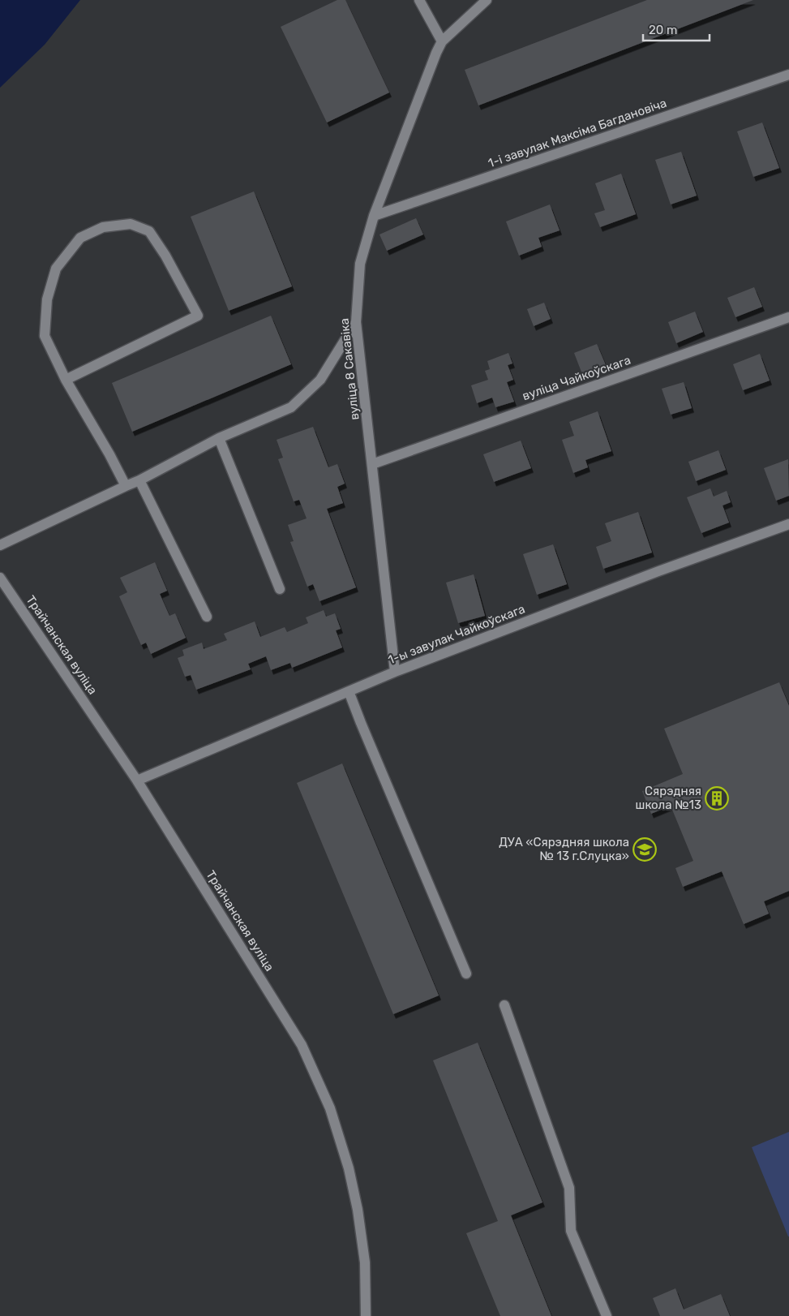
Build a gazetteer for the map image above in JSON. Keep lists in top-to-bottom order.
{
  "streets": {
    "street": [
      "1-і завулак Максіма Багдановіча",
      "вуліца 8 Сакавіка",
      "вуліца Чайкоўскага",
      "1-ы завулак Чайкоўскага",
      "Трайчанская вуліца"
    ]
  },
  "crossings": [
    ["1-і завулак Максіма Багдановіча", "вуліца 8 Сакавіка"],
    ["вуліца 8 Сакавіка", "вуліца Чайкоўскага"],
    ["вуліца 8 Сакавіка", "1-ы завулак Чайкоўскага"],
    ["1-ы завулак Чайкоўскага", "Трайчанская вуліца"]
  ],
  "places": {
    "building": ["Сярэдняя школа №13"],
    "school or university": ["ДУА «Сярэдняя школа № 13 г.Слуцка»"]
  },
  "scale_bar": "20 m"
}
